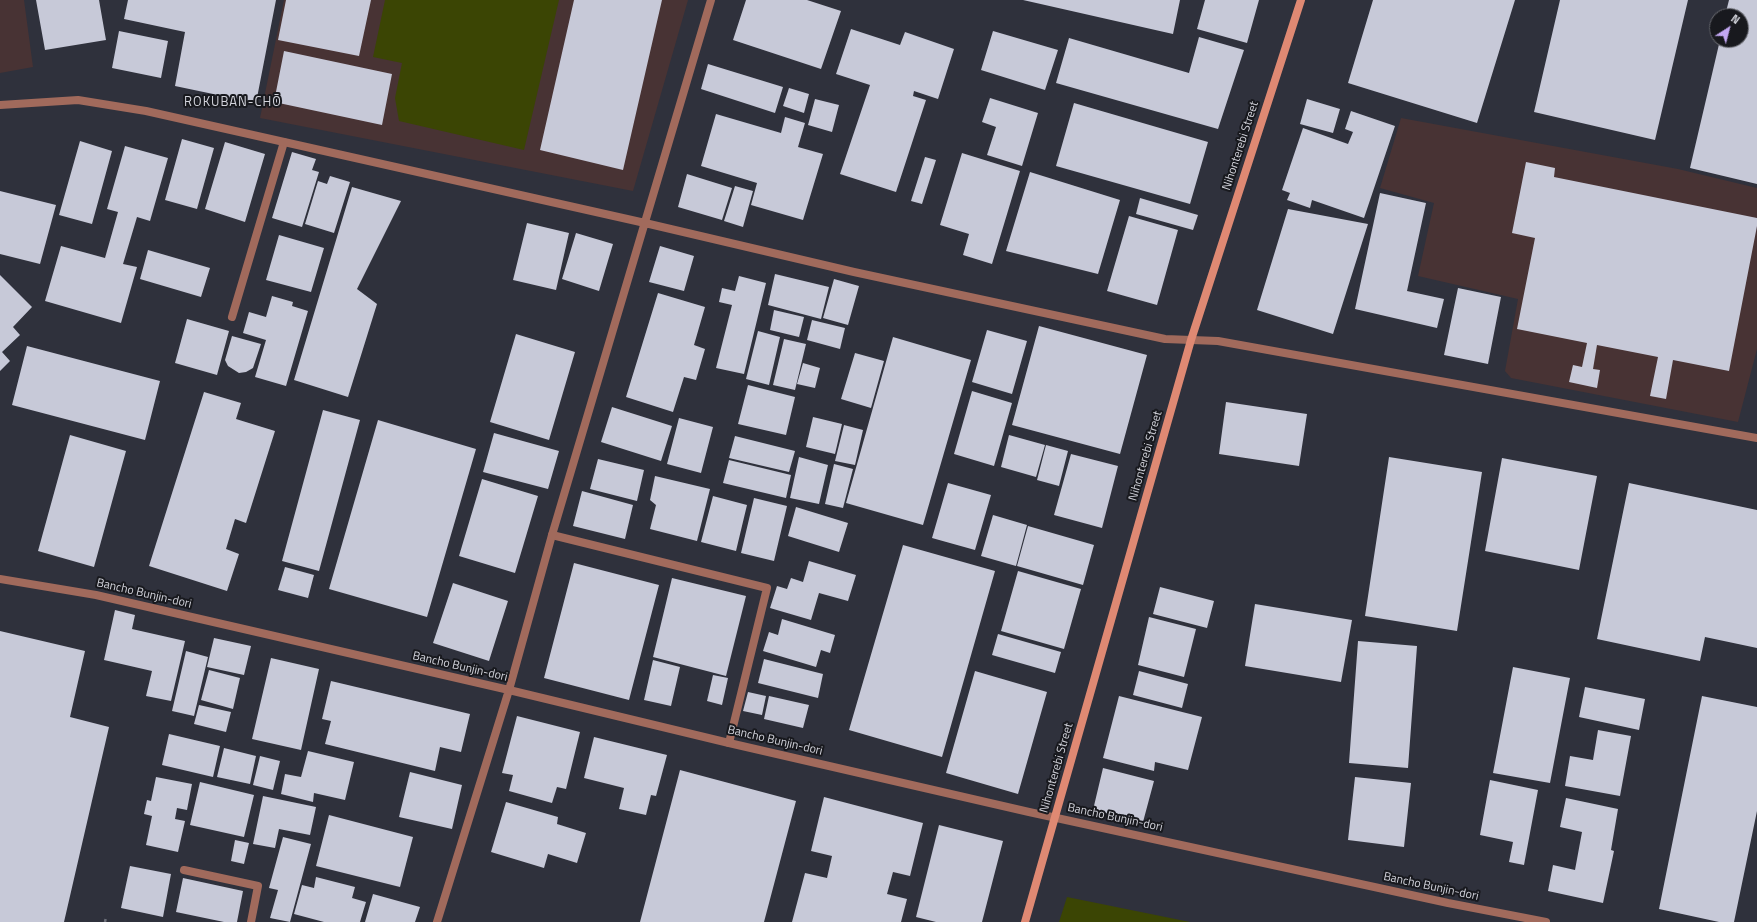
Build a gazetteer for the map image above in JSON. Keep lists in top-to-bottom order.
{
  "streets": {
    "street": ["Nihonterebi Street", "Bancho Bunjin-dori"]
  },
  "crossings": [
    ["Nihonterebi Street", "Bancho Bunjin-dori"]
  ],
  "districts": ["ROKUBAN-CHŌ"],
  "north": "top right"
}
